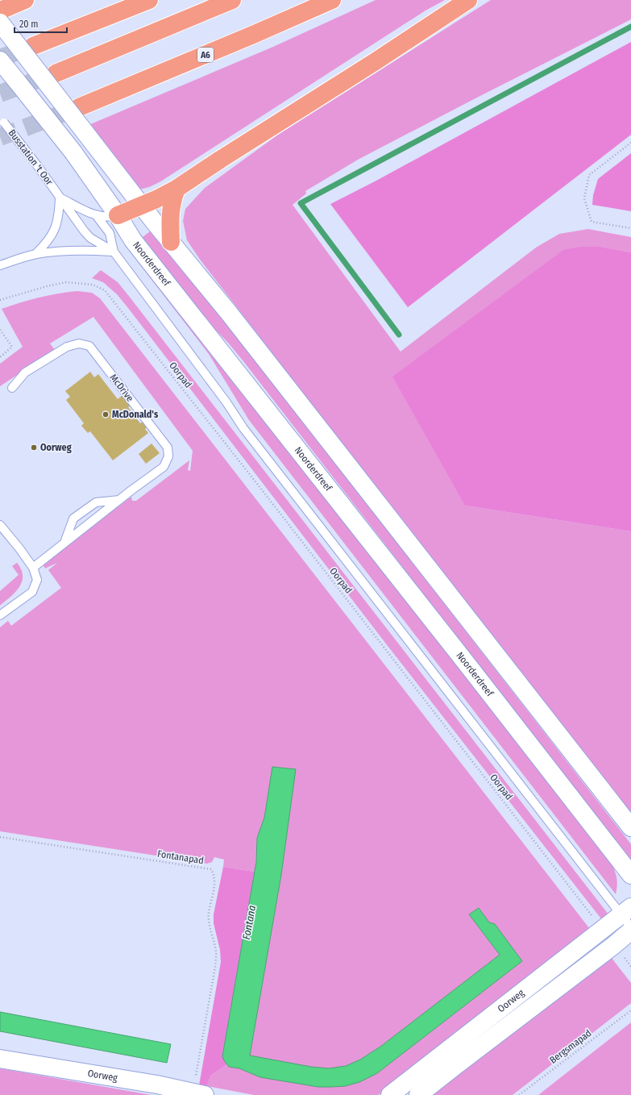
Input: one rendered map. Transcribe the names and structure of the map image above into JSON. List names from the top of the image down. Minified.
{"streets":{"highway":["A6"],"street":["Noorderdreef","Oorweg"],"lane":["Busstation 't Oor","McDrive"],"path":["Oorpad","Fontanapad","Bergsmapad"]},"crossings":[["Busstation 't Oor","Noorderdreef"],["Oorpad","Oorweg"],["Fontanapad","Oorweg"]],"water":["Fontana"],"places":["McDonald's","Oorweg"],"scale_bar":"20 m"}
